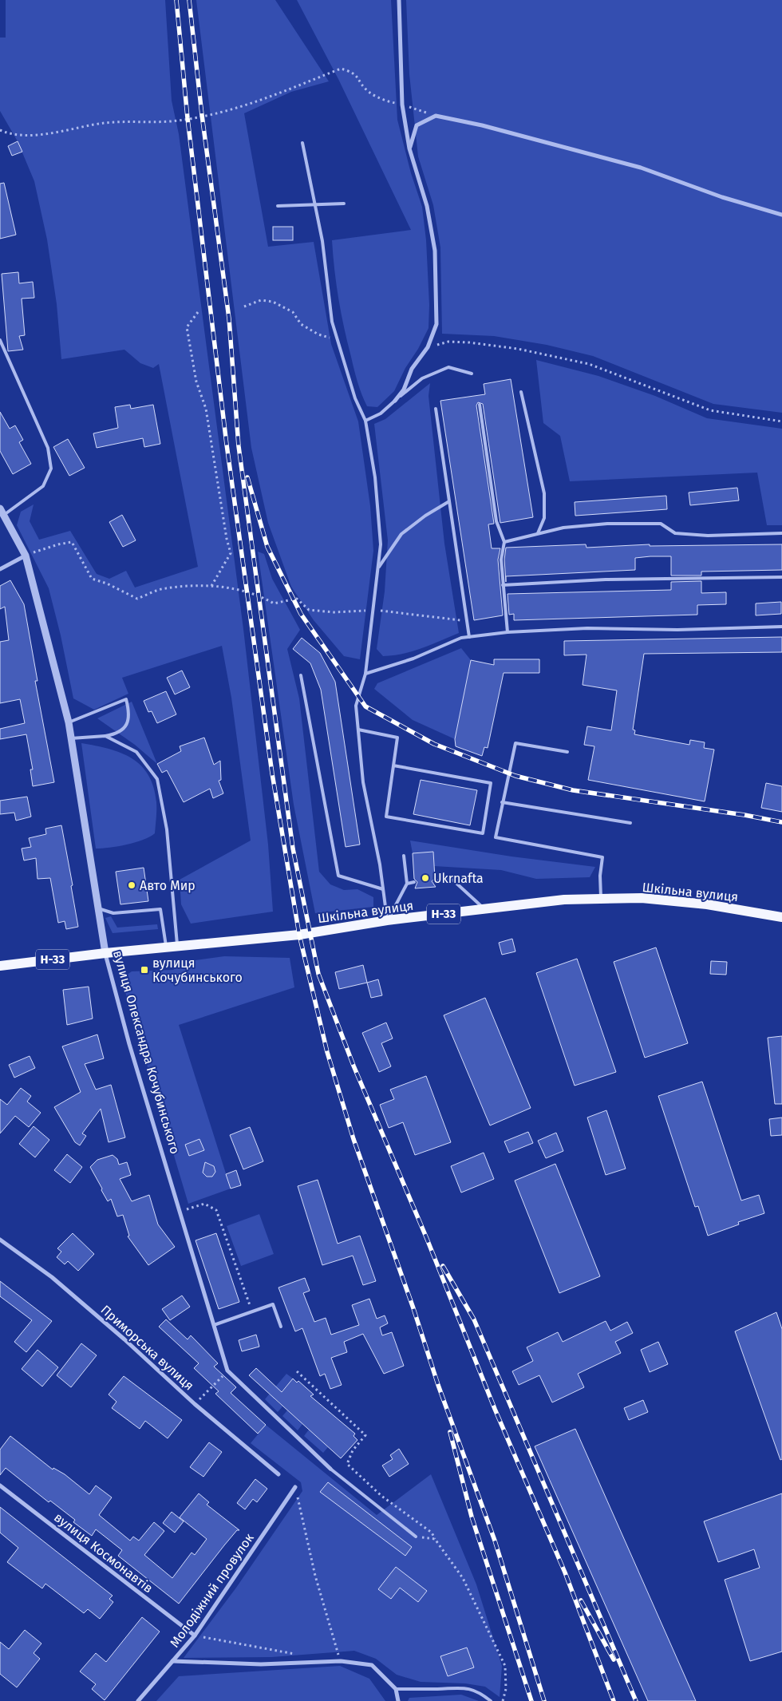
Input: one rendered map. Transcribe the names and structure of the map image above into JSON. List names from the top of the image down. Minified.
{"streets":{"main road":["Шкільна вулиця","Н-33"],"street":["вулиця Олександра Кочубинського","Приморська вулиця","вулиця Космонавтів","Молодіжний провулок"]},"crossings":[["Шкільна вулиця","вулиця Олександра Кочубинського"],["вулиця Космонавтів","Молодіжний провулок"]],"places":{"other":["Ukrnafta","Авто Мир"],"transit":["вулиця Кочубинського"]}}
